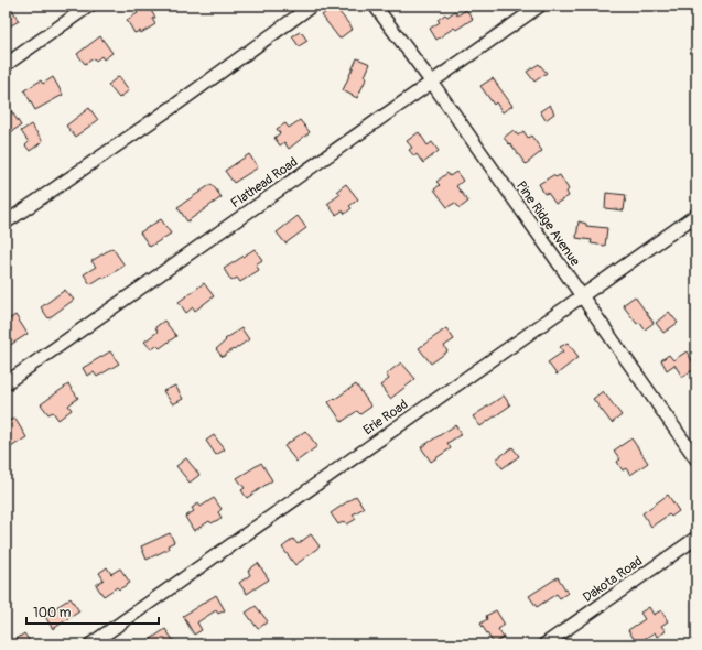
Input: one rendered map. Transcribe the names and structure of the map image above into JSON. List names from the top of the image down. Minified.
{"streets":{"street":["Flathead Road","Pine Ridge Avenue","Erie Road","Dakota Road"]},"crossings":[["Flathead Road","Pine Ridge Avenue"],["Pine Ridge Avenue","Erie Road"]],"scale_bar":"100 m"}
